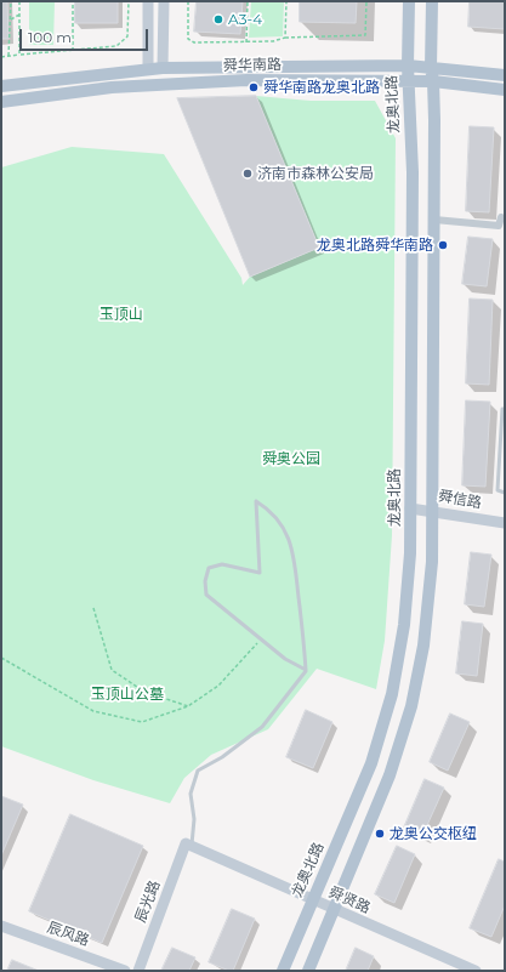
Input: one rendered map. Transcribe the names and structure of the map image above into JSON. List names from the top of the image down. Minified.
{"streets":{"main road":["舜华南路","龙奥北路"],"street":["舜信路","舜贤路","辰光路","辰风路"]},"crossings":[["舜华南路","龙奥北路"],["龙奥北路","舜信路"],["龙奥北路","舜贤路"],["舜贤路","辰光路"]],"parks":["玉顶山","舜奥公园","玉顶山公墓"],"places":["A3-4","舜华南路龙奥北路","济南市森林公安局","龙奥北路舜华南路","龙奥公交枢纽"],"scale_bar":"100 m"}
